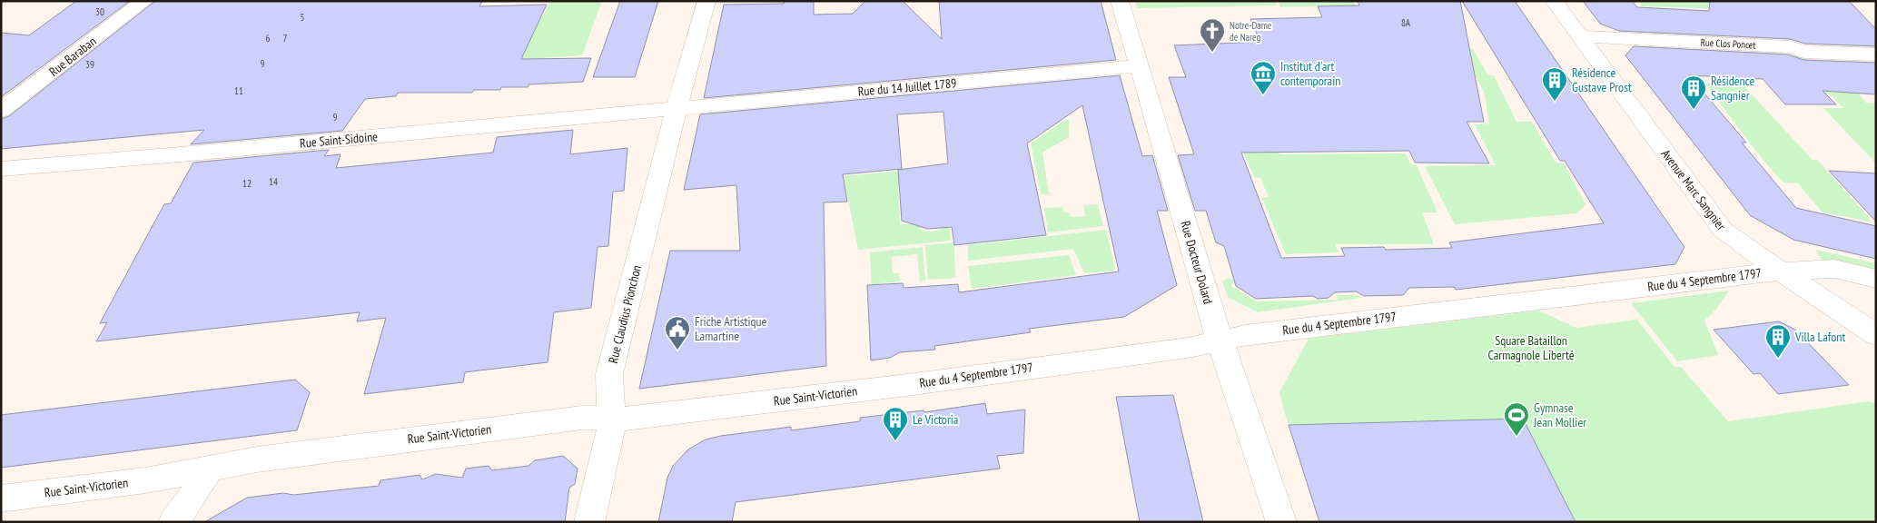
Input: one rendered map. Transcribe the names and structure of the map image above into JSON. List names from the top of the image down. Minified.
{"streets":{"street":["Rue Clos Poncet","Rue Baraban","Rue du 14 Juillet 1789","Rue Saint-Sidoine","Avenue Marc Sangnier","Rue Docteur Dolard","Rue du 4 Septembre 1797","Rue Claudius Pionchon","Rue Saint-Victorien"]},"crossings":[["Rue Clos Poncet","Avenue Marc Sangnier"],["Rue du 14 Juillet 1789","Rue Saint-Sidoine"],["Rue du 14 Juillet 1789","Rue Docteur Dolard"],["Rue du 14 Juillet 1789","Rue Claudius Pionchon"],["Rue Saint-Sidoine","Rue Claudius Pionchon"],["Avenue Marc Sangnier","Rue du 4 Septembre 1797"],["Rue Docteur Dolard","Rue du 4 Septembre 1797"],["Rue du 4 Septembre 1797","Rue Saint-Victorien"],["Rue Claudius Pionchon","Rue Saint-Victorien"]],"parks":["Square Bataillon Carmagnole Liberté"],"places":{"church":["Notre-Dame de Nareg"],"museum":["Institut d'art contemporain"],"building":["Résidence Gustave Prost","Résidence Sangnier","Villa Lafont","Le Victoria"],"public building":["Friche Artistique Lamartine"],"sports":["Gymnase Jean Mollier"]},"house_numbers":["30","5","8A","6","7","9","39","11","9","14","12"]}
